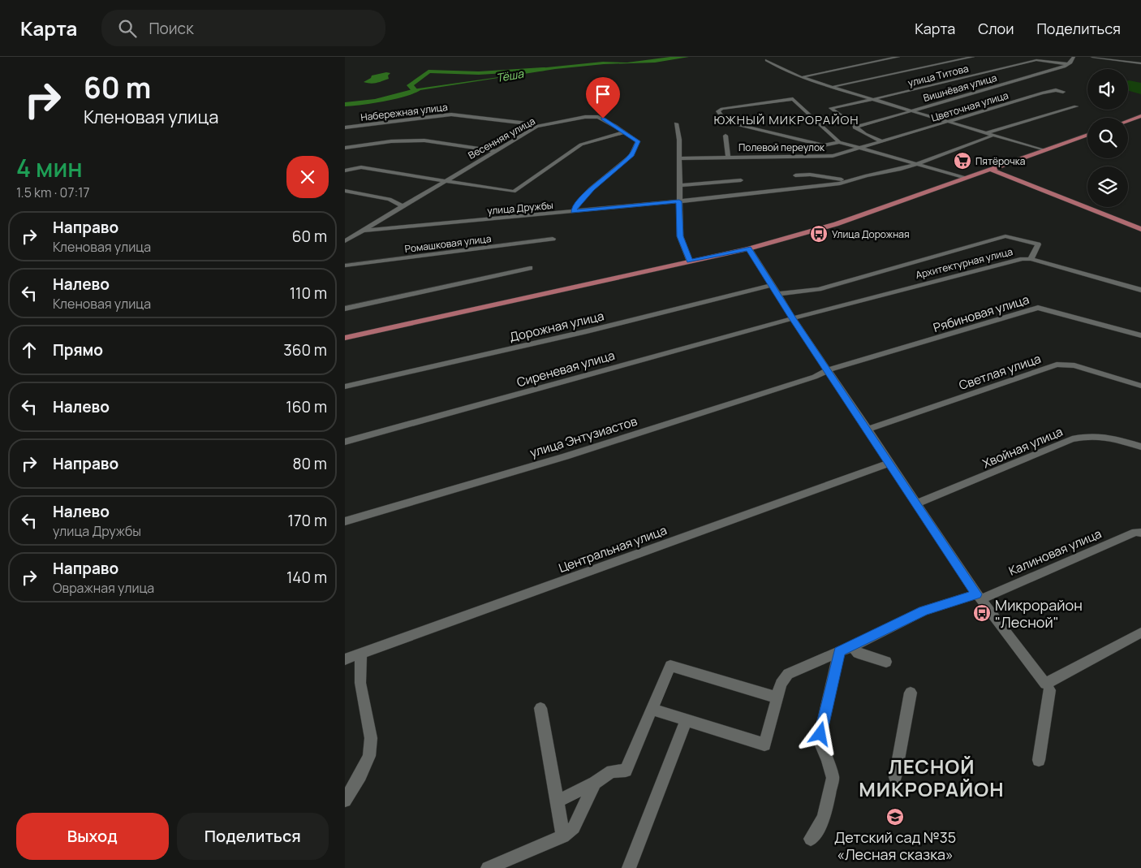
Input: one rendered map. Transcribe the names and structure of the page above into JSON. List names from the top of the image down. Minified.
{"streets":{"street":["улица Титова","Вишнёвая улица","Цветочная улица","Набережная улица","Весенняя улица","Полевой переулок","улица Дружбы","Ромашковая улица","Архитектурная улица","Рябиновая улица","Дорожная улица","Сиреневая улица","Светлая улица","улица Энтузиастов","Хвойная улица","Центральная улица","Калиновая улица"]},"crossings":[["улица Титова","Вишнёвая улица"],["Цветочная улица","Полевой переулок"],["Набережная улица","Весенняя улица"],["Весенняя улица","улица Дружбы"],["Архитектурная улица","Сиреневая улица"],["Рябиновая улица","улица Энтузиастов"]],"districts":["ЮЖНЫЙ МИКРОРАЙОН","ЛЕСНОЙ МИКРОРАЙОН"],"water":["Тёша"],"places":{"supermarket":["Пятёрочка"],"bus stop":["Улица Дорожная","Микрорайон \"Лесной\""],"school or university":["Детский сад №35 «Лесная сказка»"]},"page":{"header":"Карта","search":"Поиск","nav":["Карта","Слои","Поделиться"],"turn":["60 m","Кленовая улица"],"heading":["4 мин","1.5 km · 07:17"],"list":[{"name":"Направо","note":"Кленовая улица","value":"60 m"},{"name":"Налево","note":"Кленовая улица","value":"110 m"},{"name":"Прямо","value":"360 m"},{"name":"Налево","value":"160 m"},{"name":"Направо","value":"80 m"},{"name":"Налево","note":"улица Дружбы","value":"170 m"},{"name":"Направо","note":"Овражная улица","value":"140 m"}],"buttons":["Выход","Поделиться"]}}
